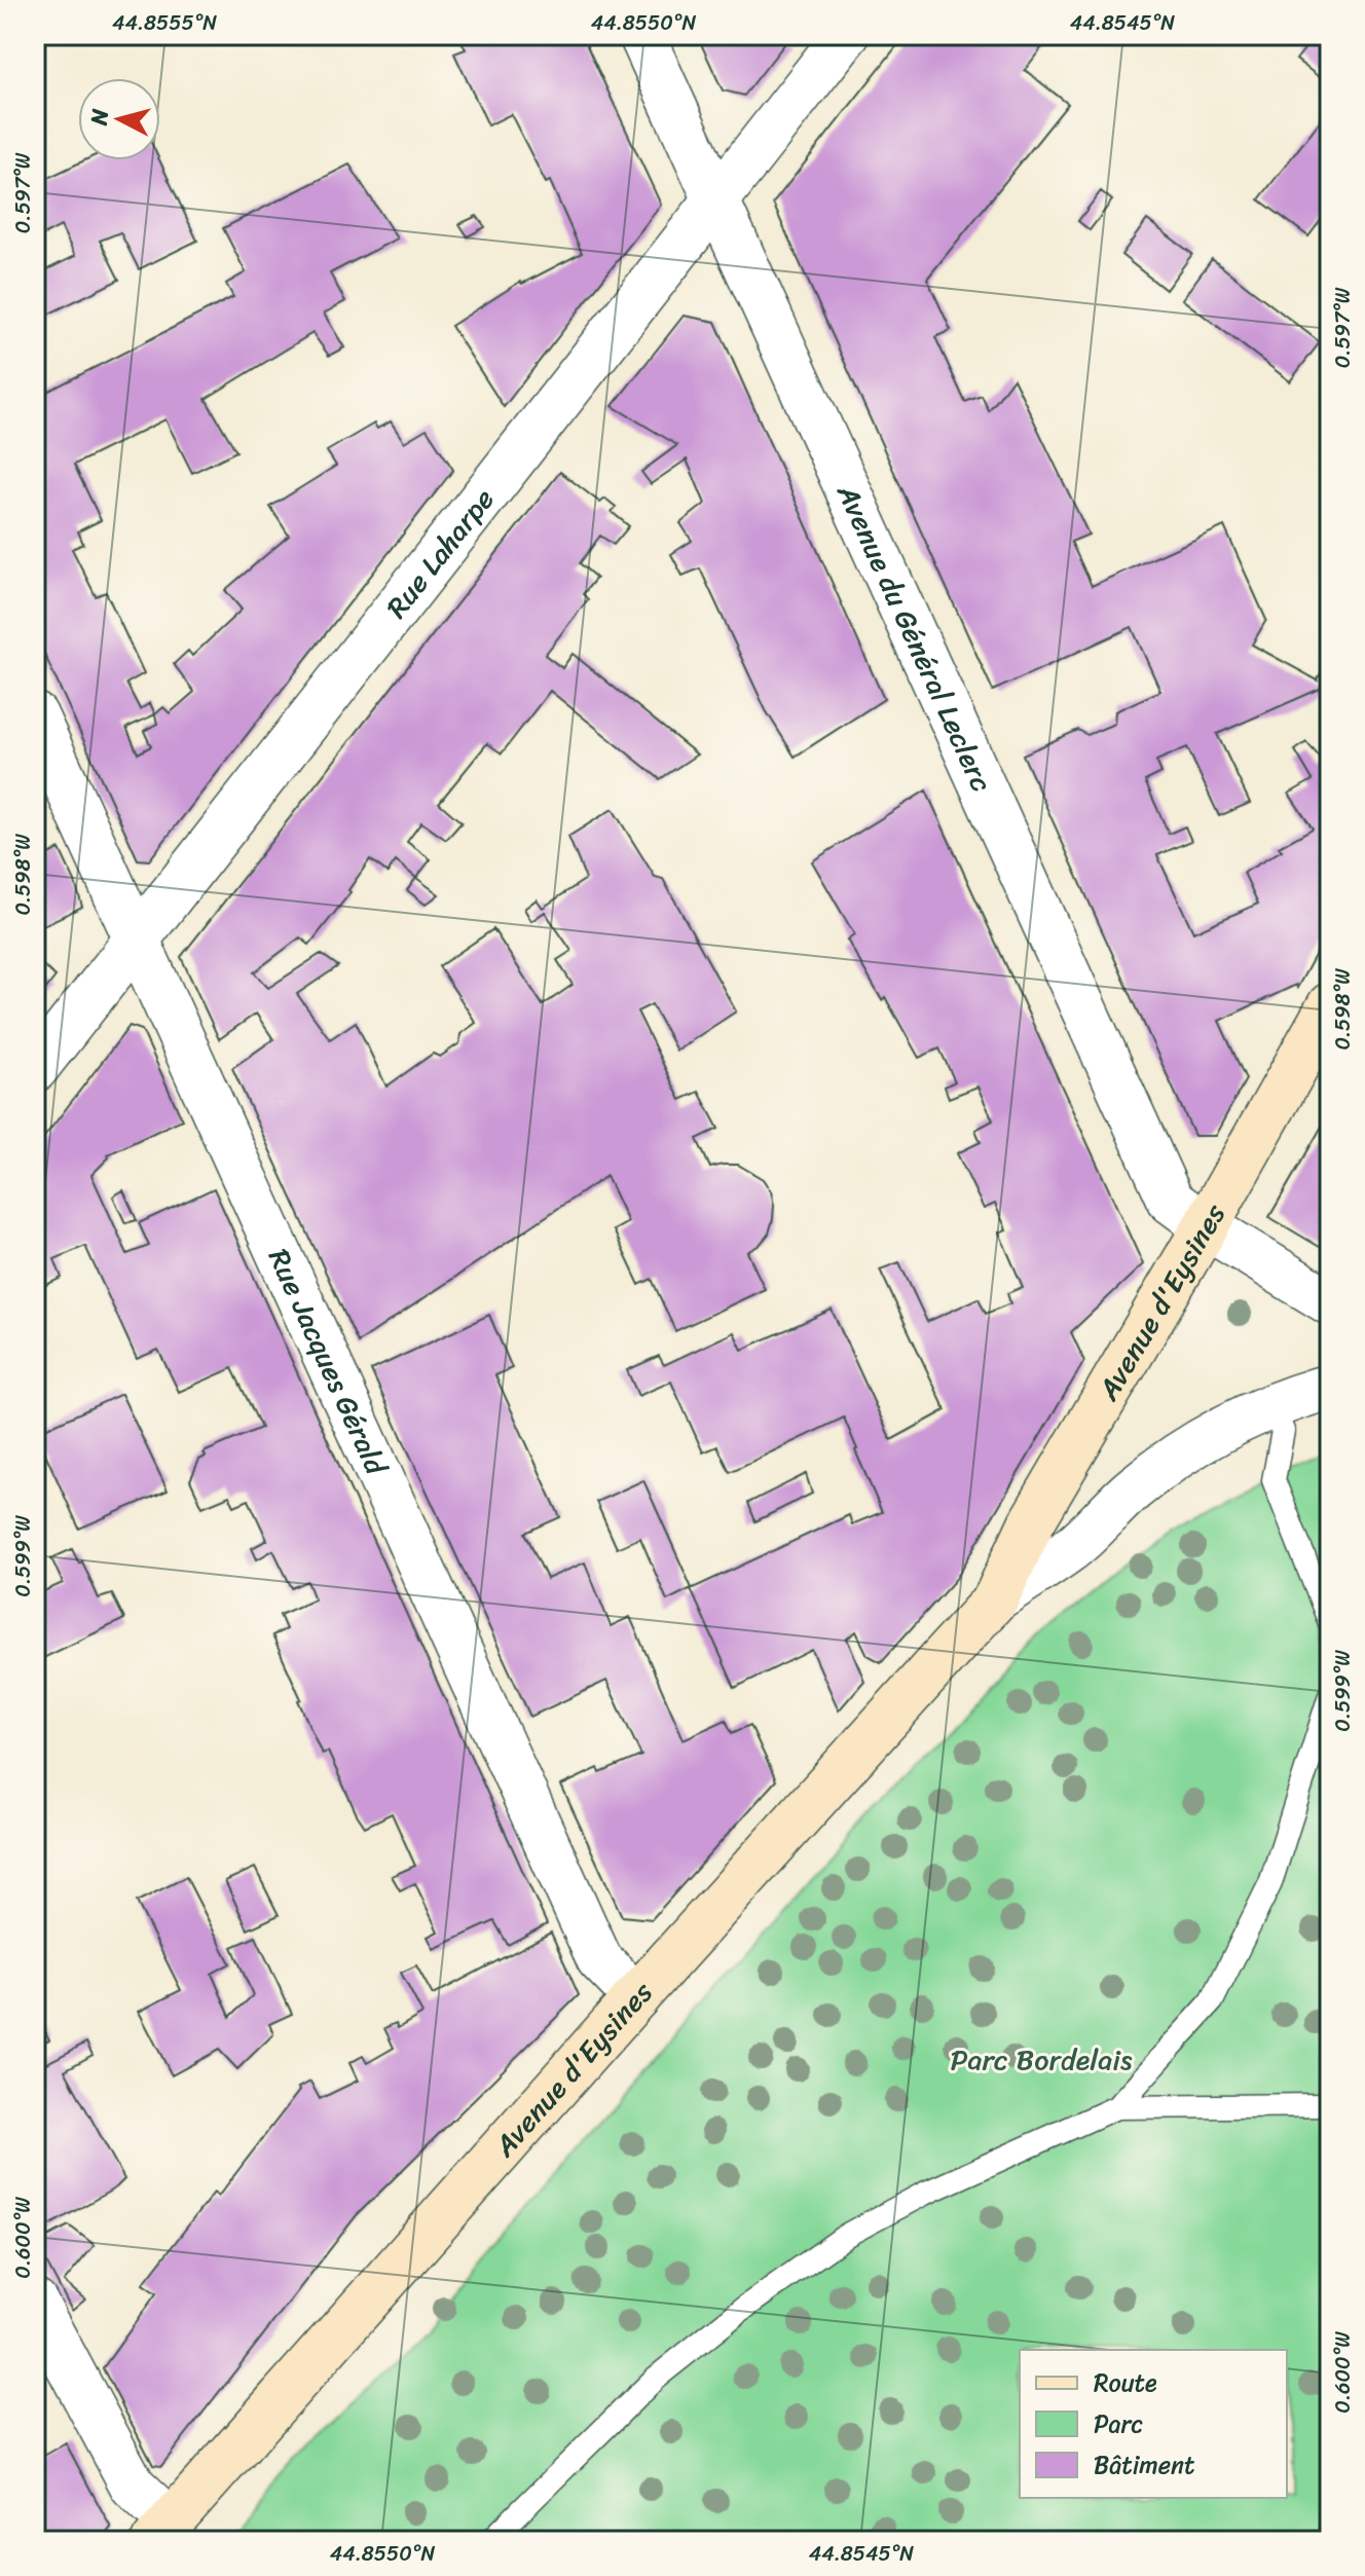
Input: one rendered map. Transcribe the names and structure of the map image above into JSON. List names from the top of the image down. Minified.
{"streets":{"street":["Rue Laharpe","Avenue du Général Leclerc","Avenue d'Eysines","Rue Jacques Gérald"]},"crossings":[["Rue Laharpe","Avenue du Général Leclerc"],["Rue Laharpe","Rue Jacques Gérald"],["Avenue du Général Leclerc","Avenue d'Eysines"],["Avenue d'Eysines","Rue Jacques Gérald"]],"parks":["Parc Bordelais"],"legend":["Route","Parc","Bâtiment"],"north":"left","coordinates":["44.8555°N","44.8550°N","44.8545°N","0.597°W","0.598°W","0.599°W","0.600°W"]}
